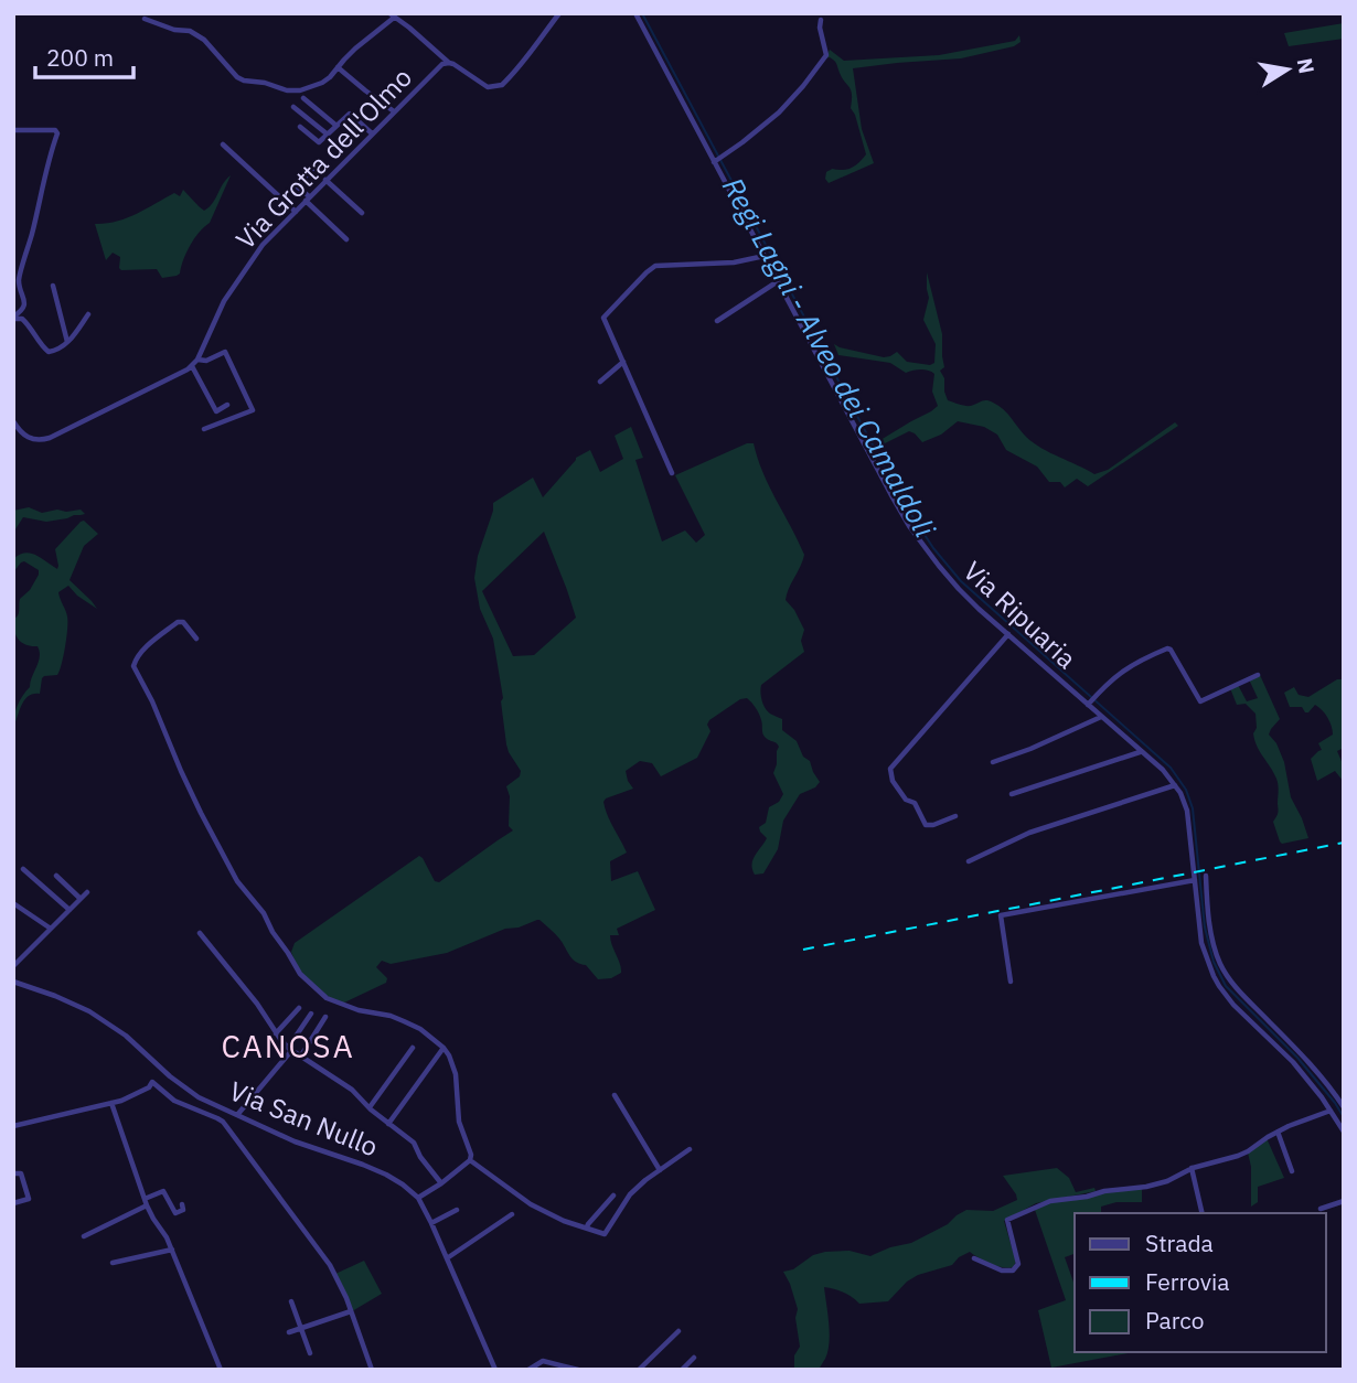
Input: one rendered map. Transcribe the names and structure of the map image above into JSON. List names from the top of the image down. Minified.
{"streets":{"street":["Via Grotta dell'Olmo","Via Ripuaria","Via San Nullo"]},"districts":["CANOSA"],"water":["Regi Lagni - Alveo dei Camaldoli"],"legend":["Strada","Ferrovia","Parco"],"scale_bar":"200 m","north":"right"}
